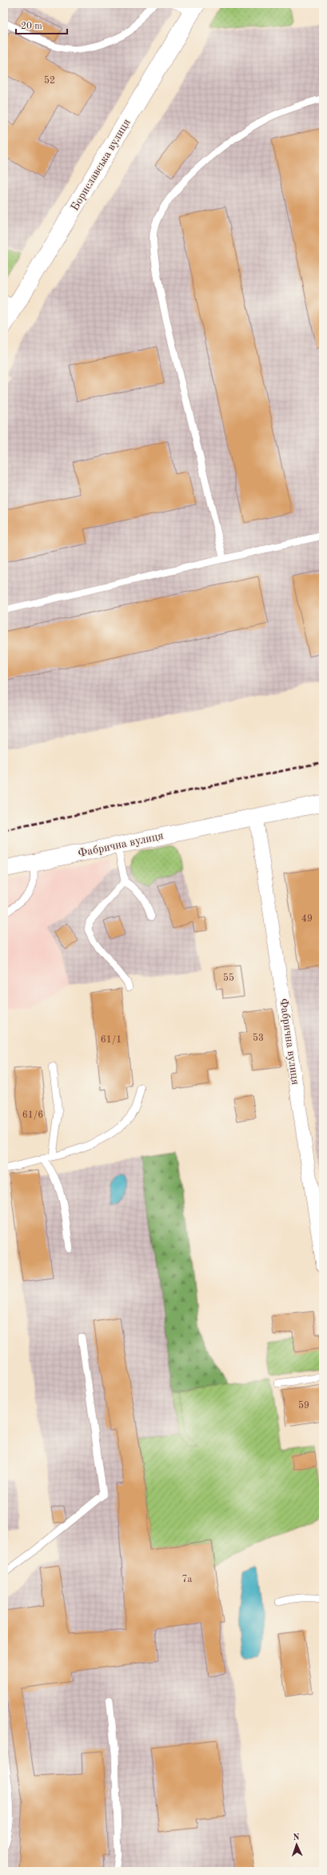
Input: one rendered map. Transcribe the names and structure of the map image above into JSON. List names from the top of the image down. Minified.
{"streets":{"street":["Бориславська вулиця","Фабрична вулиця"]},"house_numbers":["52","49","55","53","61/1","61/6","59","7а"],"scale_bar":"20 m","north":"top"}
